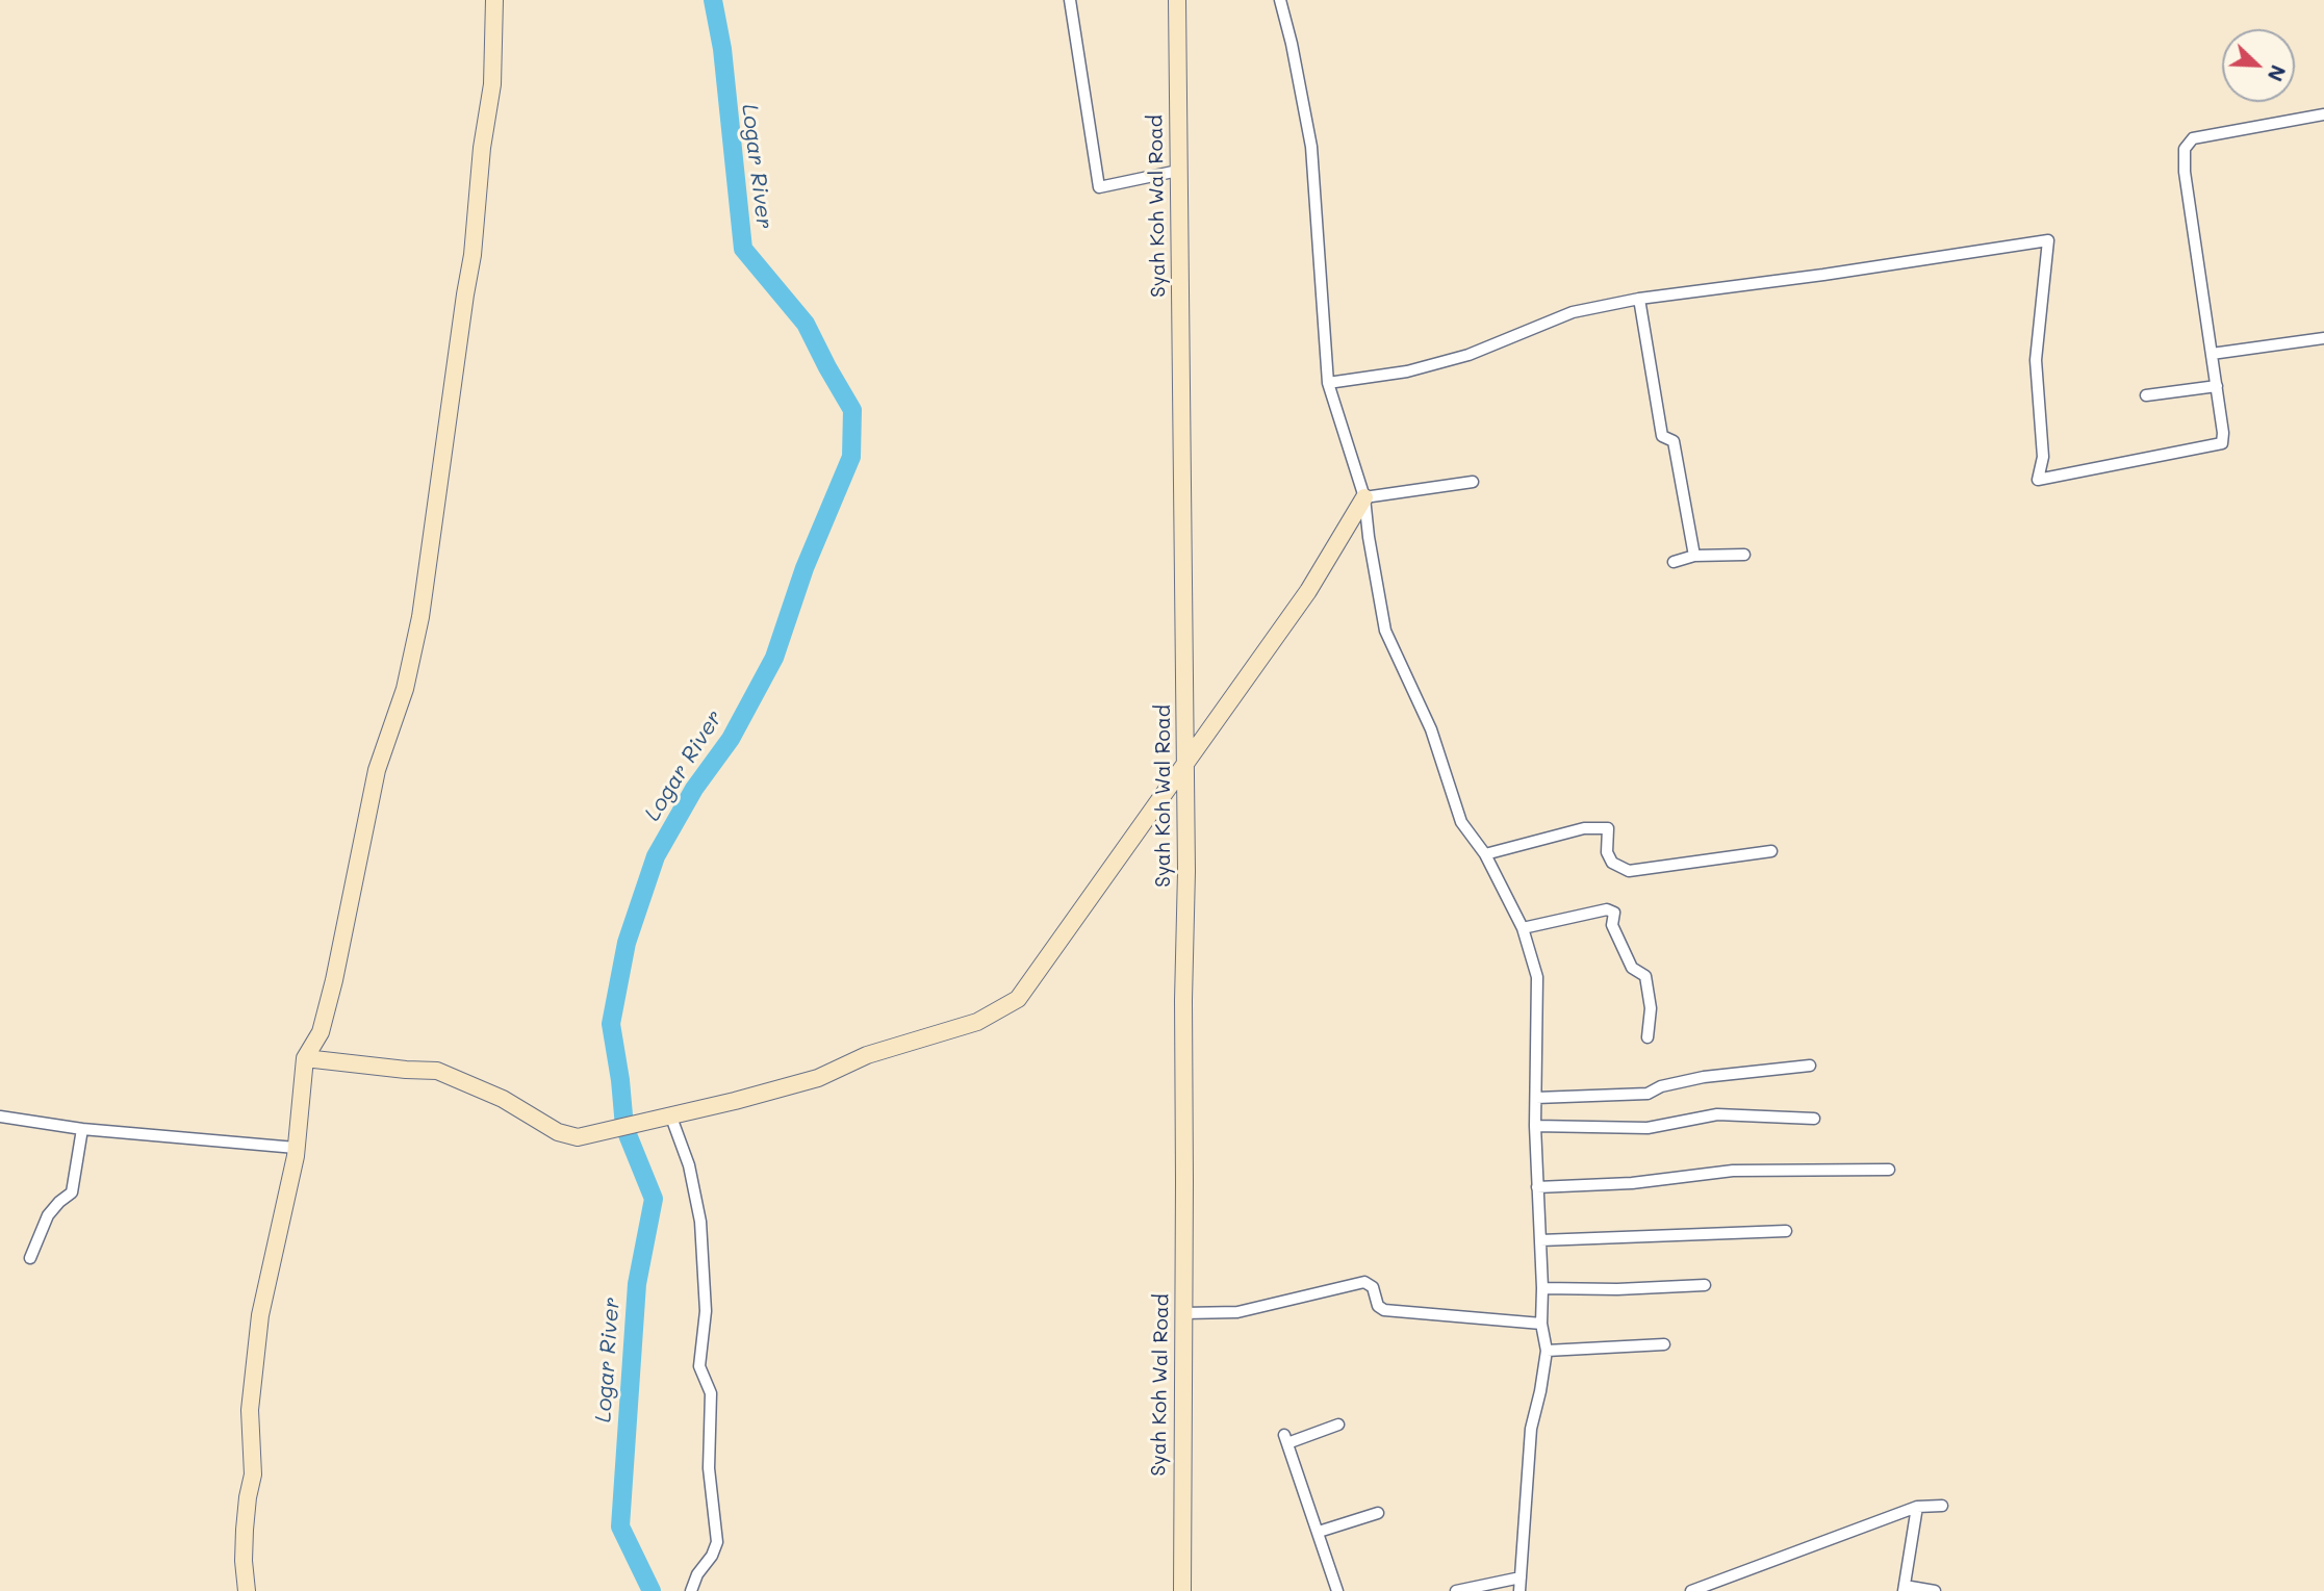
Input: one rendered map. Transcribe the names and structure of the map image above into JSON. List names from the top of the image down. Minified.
{"streets":{"street":["Syah Koh Wal Road"]},"water":["Logar River"],"north":"bottom right"}
